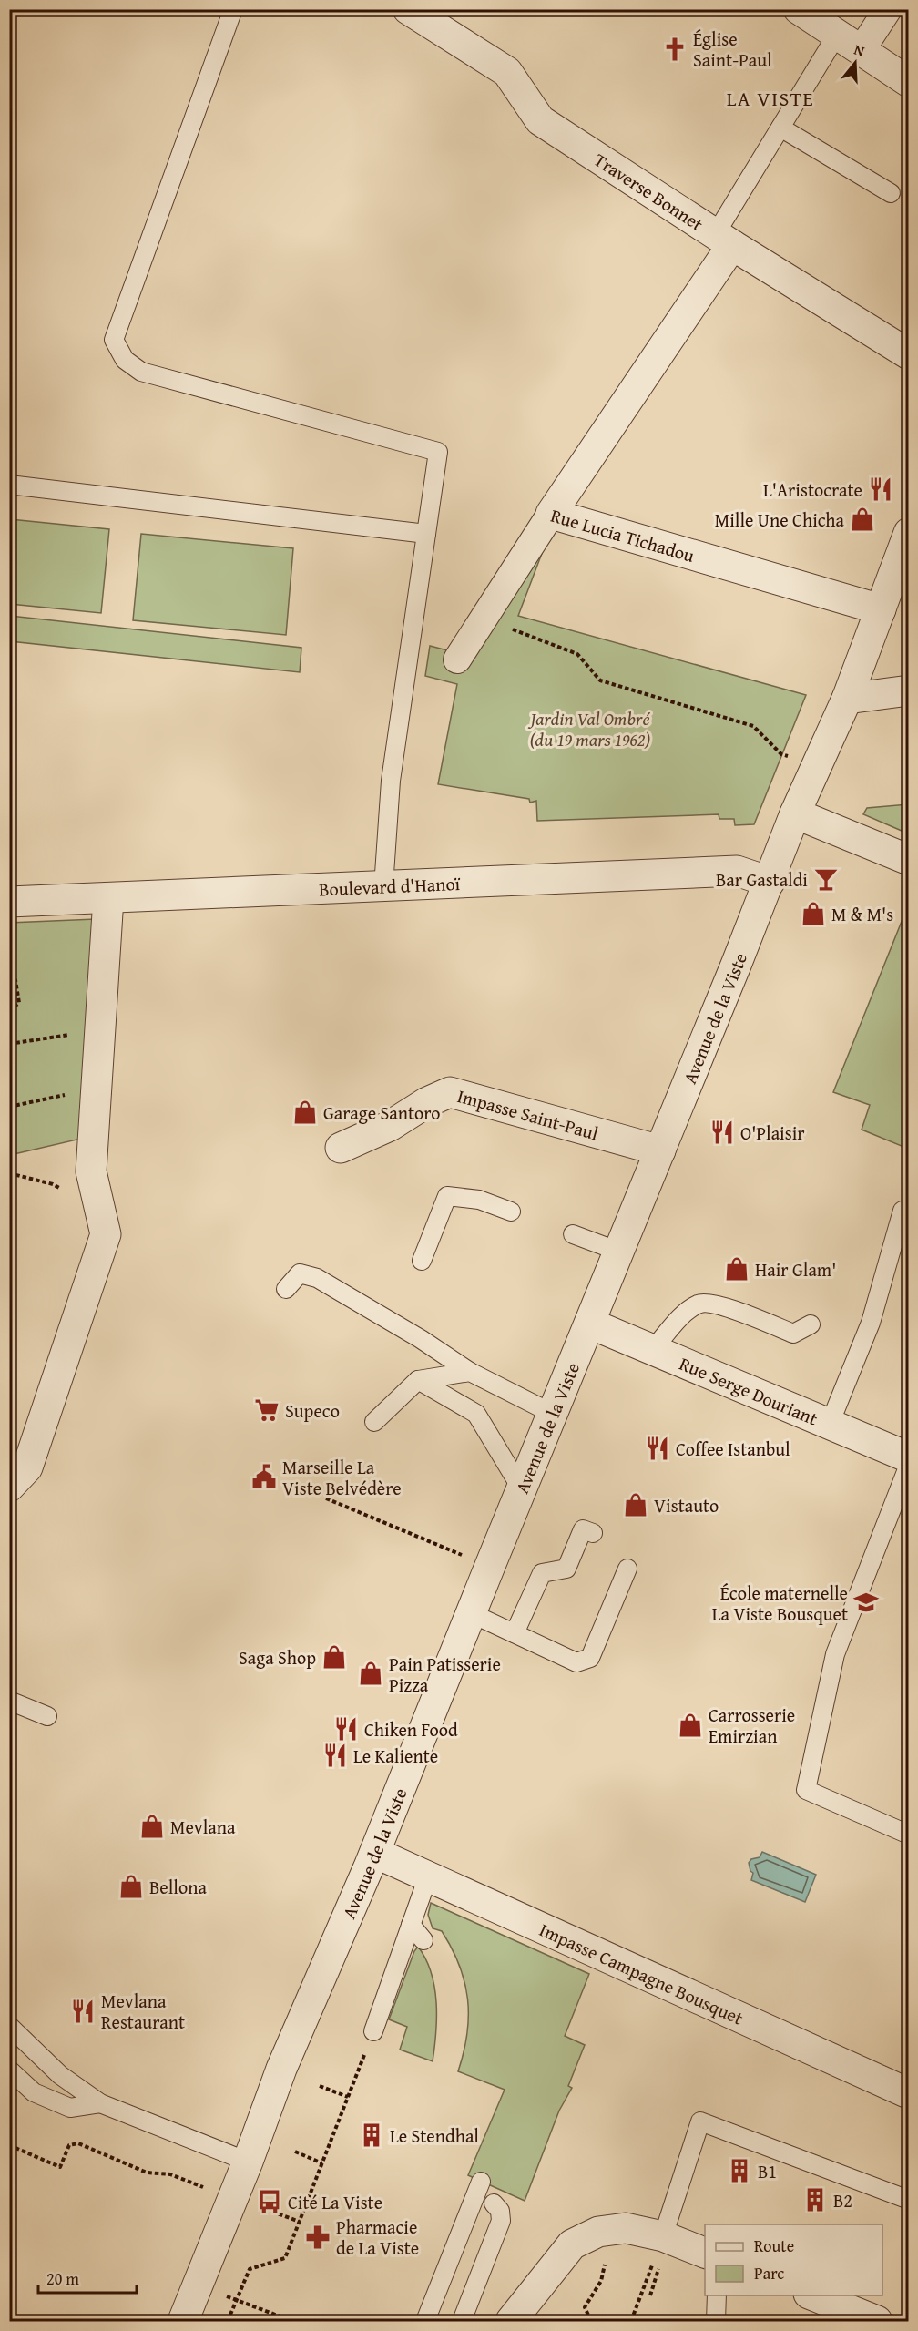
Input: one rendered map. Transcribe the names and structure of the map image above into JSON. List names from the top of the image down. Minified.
{"streets":{"street":["Traverse Bonnet","Rue Lucia Tichadou","Boulevard d'Hanoï","Avenue de la Viste","Impasse Saint-Paul","Rue Serge Douriant","Impasse Campagne Bousquet"]},"crossings":[["Traverse Bonnet","Rue Lucia Tichadou"],["Rue Lucia Tichadou","Avenue de la Viste"],["Boulevard d'Hanoï","Avenue de la Viste"],["Avenue de la Viste","Impasse Saint-Paul"],["Avenue de la Viste","Rue Serge Douriant"],["Avenue de la Viste","Impasse Campagne Bousquet"]],"districts":["LA VISTE"],"parks":["Jardin Val Ombré (du 19 mars 1962)"],"places":{"church":["Église Saint-Paul"],"restaurant":["L'Aristocrate","O'Plaisir","Coffee Istanbul","Chiken Food","Le Kaliente","Mevlana Restaurant"],"shop":["Mille Une Chicha","M & M's","Garage Santoro","Hair Glam'","Vistauto","Saga Shop","Pain Patisserie Pizza","Carrosserie Emirzian","Mevlana","Bellona"],"bar":["Bar Gastaldi"],"supermarket":["Supeco"],"public building":["Marseille La Viste Belvédère"],"school or university":["École maternelle La Viste Bousquet"],"building":["Le Stendhal","B1","B2"],"bus stop":["Cité La Viste"],"pharmacy":["Pharmacie de La Viste"]},"legend":["Route","Parc"],"scale_bar":"20 m","north":"top"}
